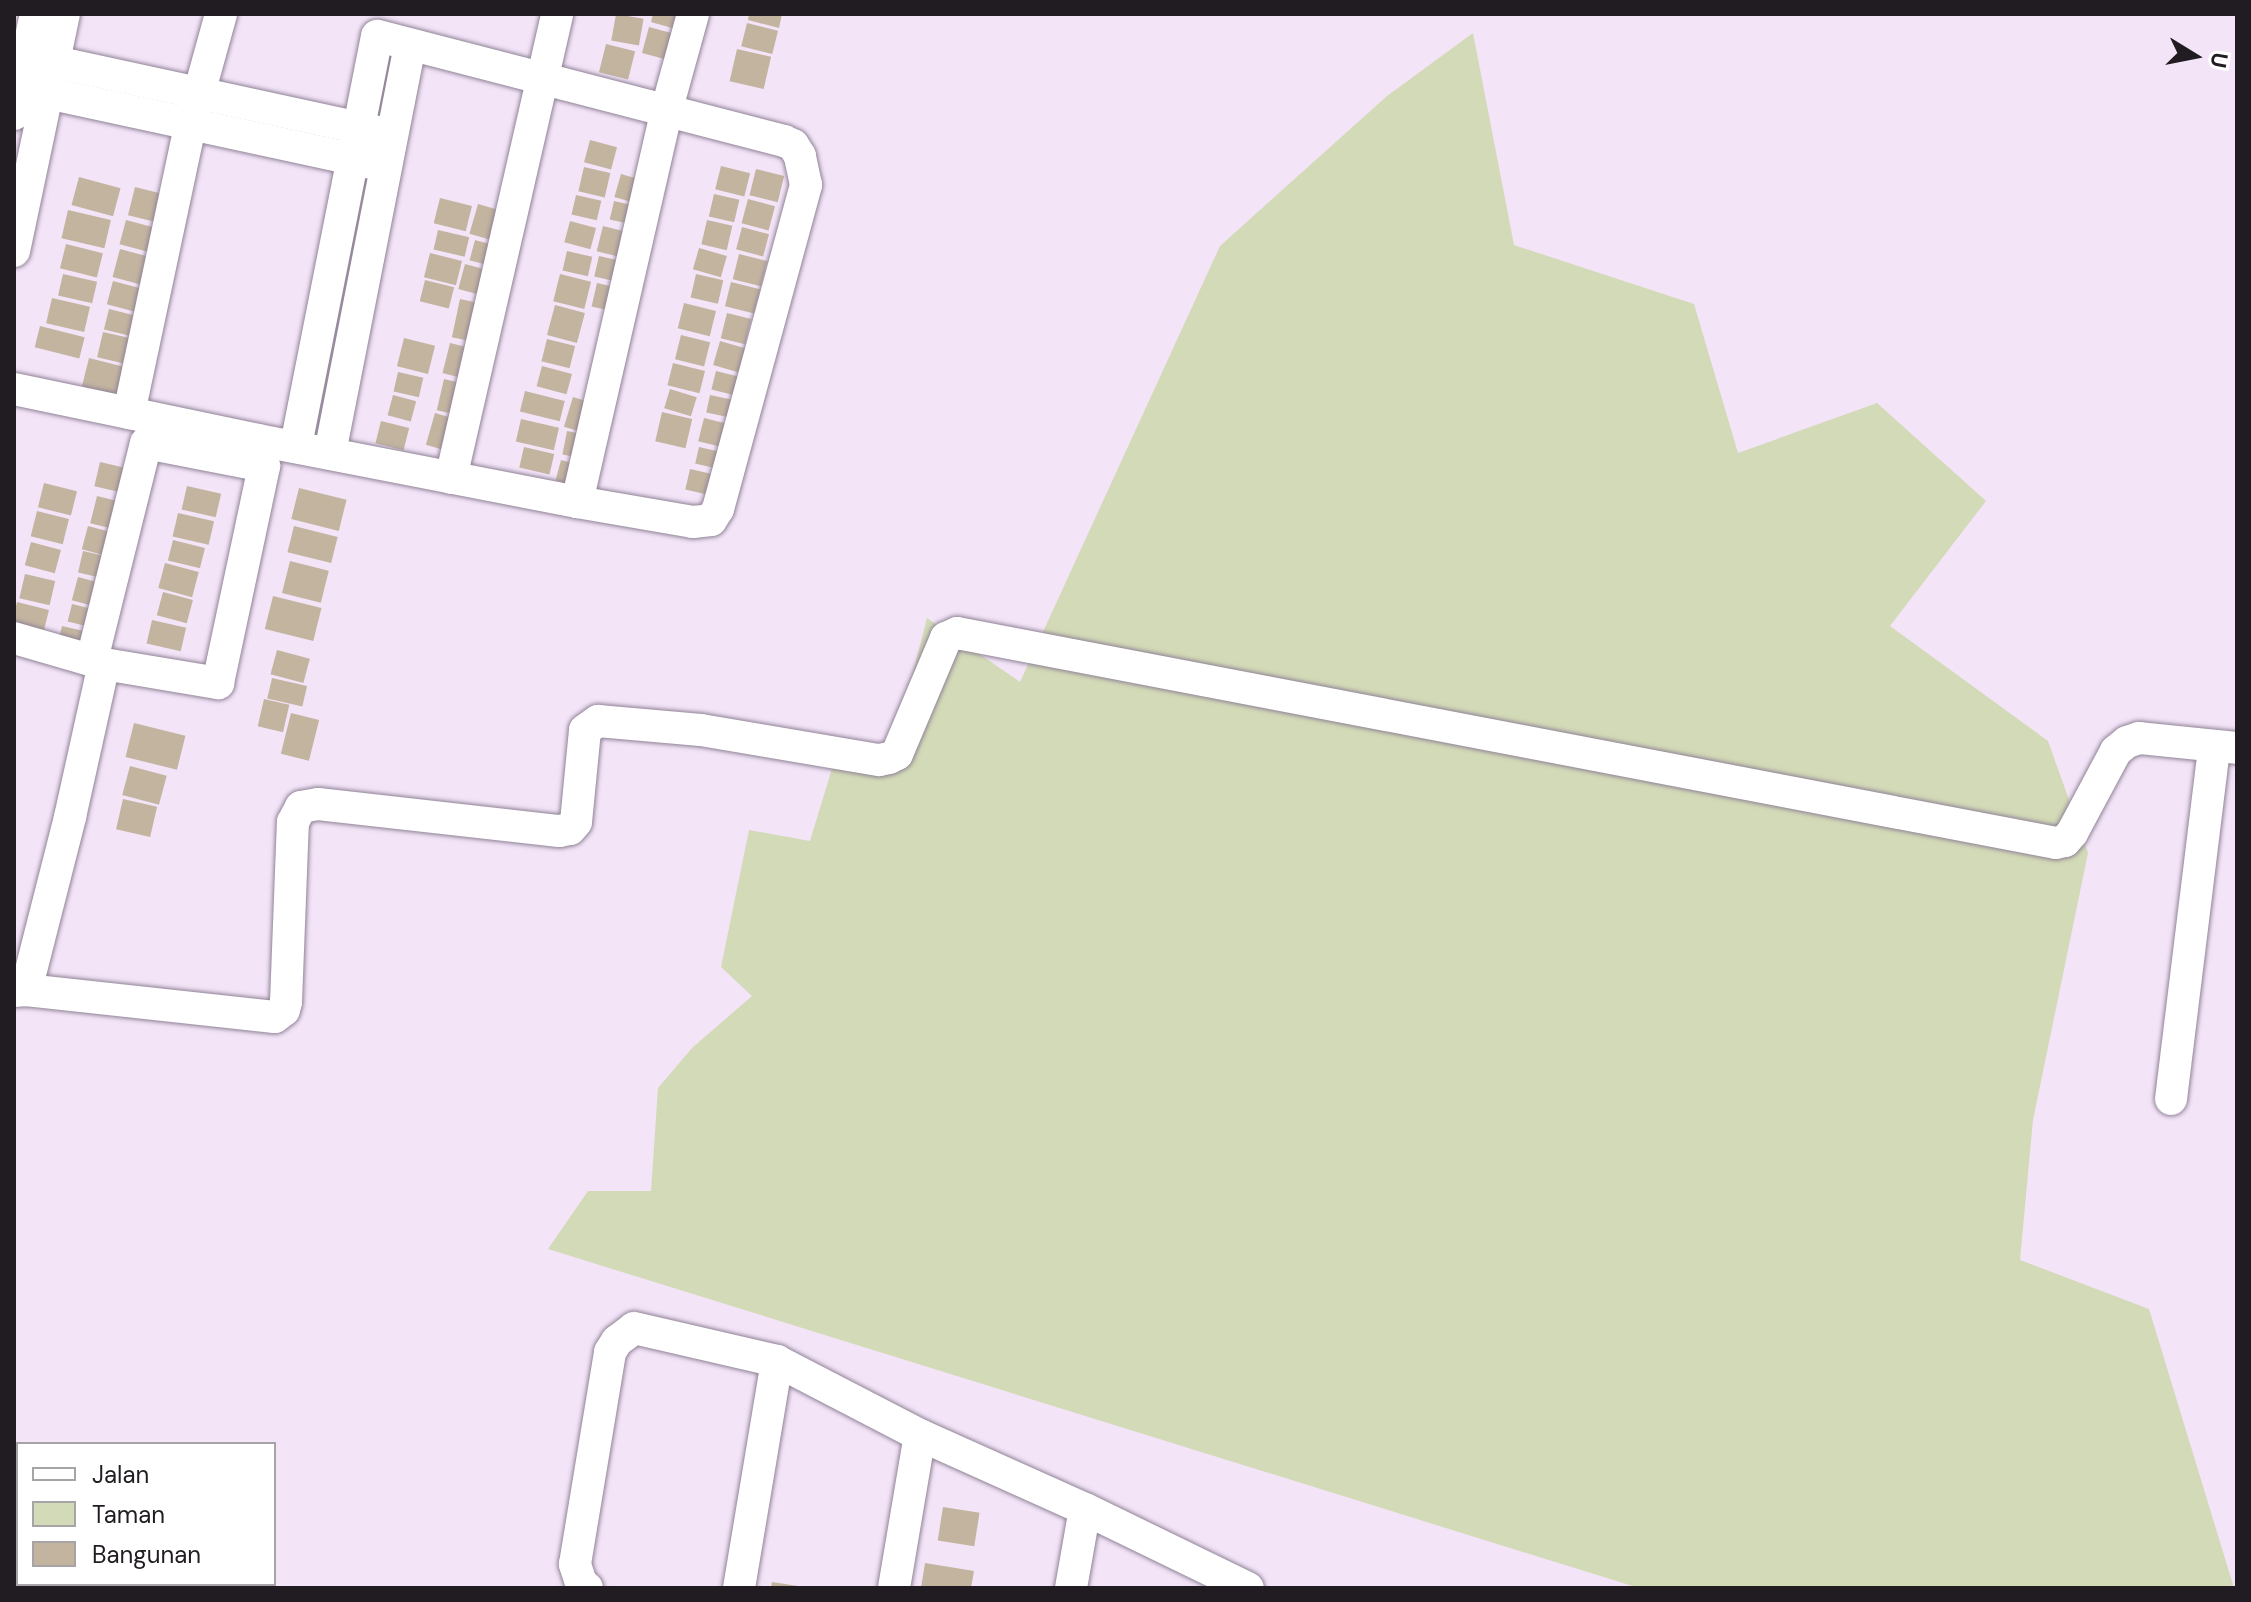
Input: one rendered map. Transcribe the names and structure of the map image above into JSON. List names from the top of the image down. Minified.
{"legend":["Jalan","Taman","Bangunan"],"north":"right"}
